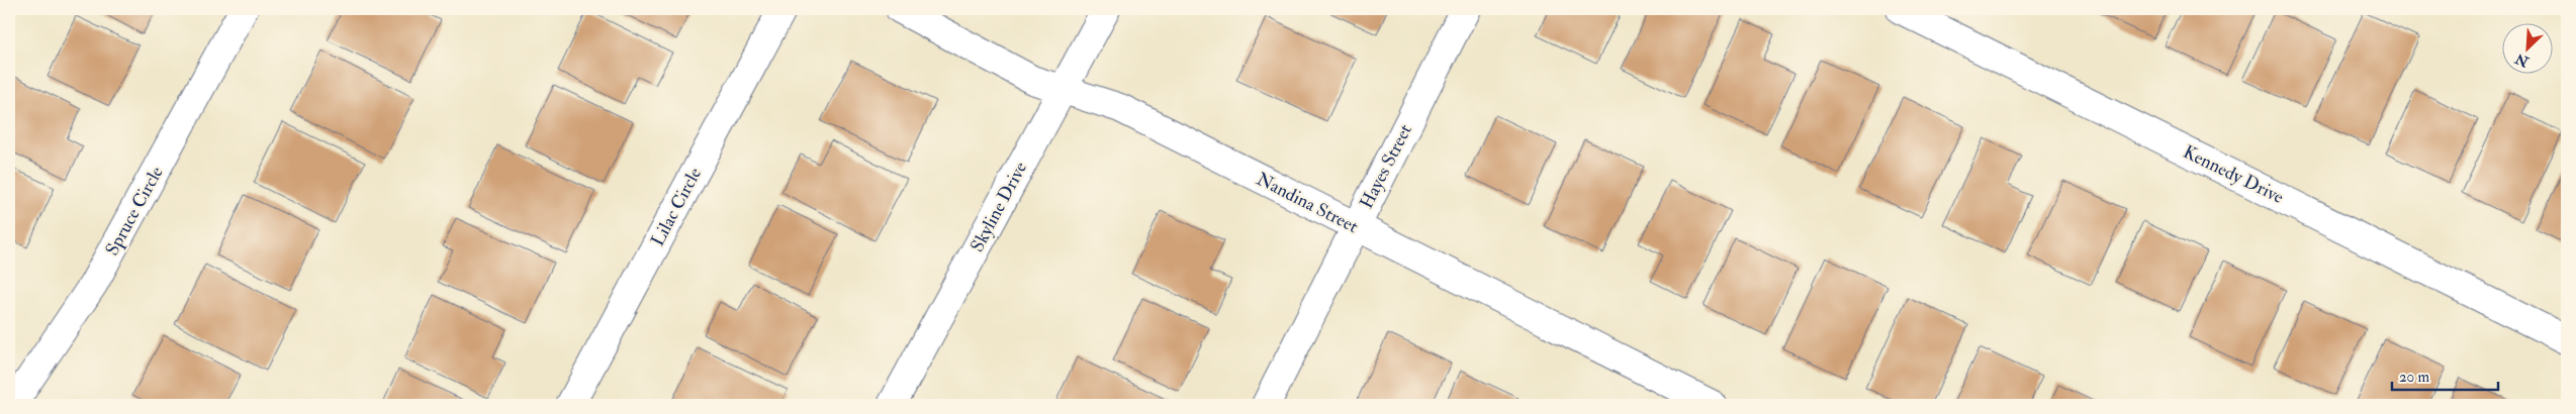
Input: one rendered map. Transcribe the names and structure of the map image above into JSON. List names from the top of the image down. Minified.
{"streets":{"street":["Hayes Street","Kennedy Drive","Nandina Street","Lilac Circle","Skyline Drive","Spruce Circle"]},"crossings":[["Hayes Street","Nandina Street"],["Nandina Street","Skyline Drive"]],"scale_bar":"20 m","north":"bottom left"}
